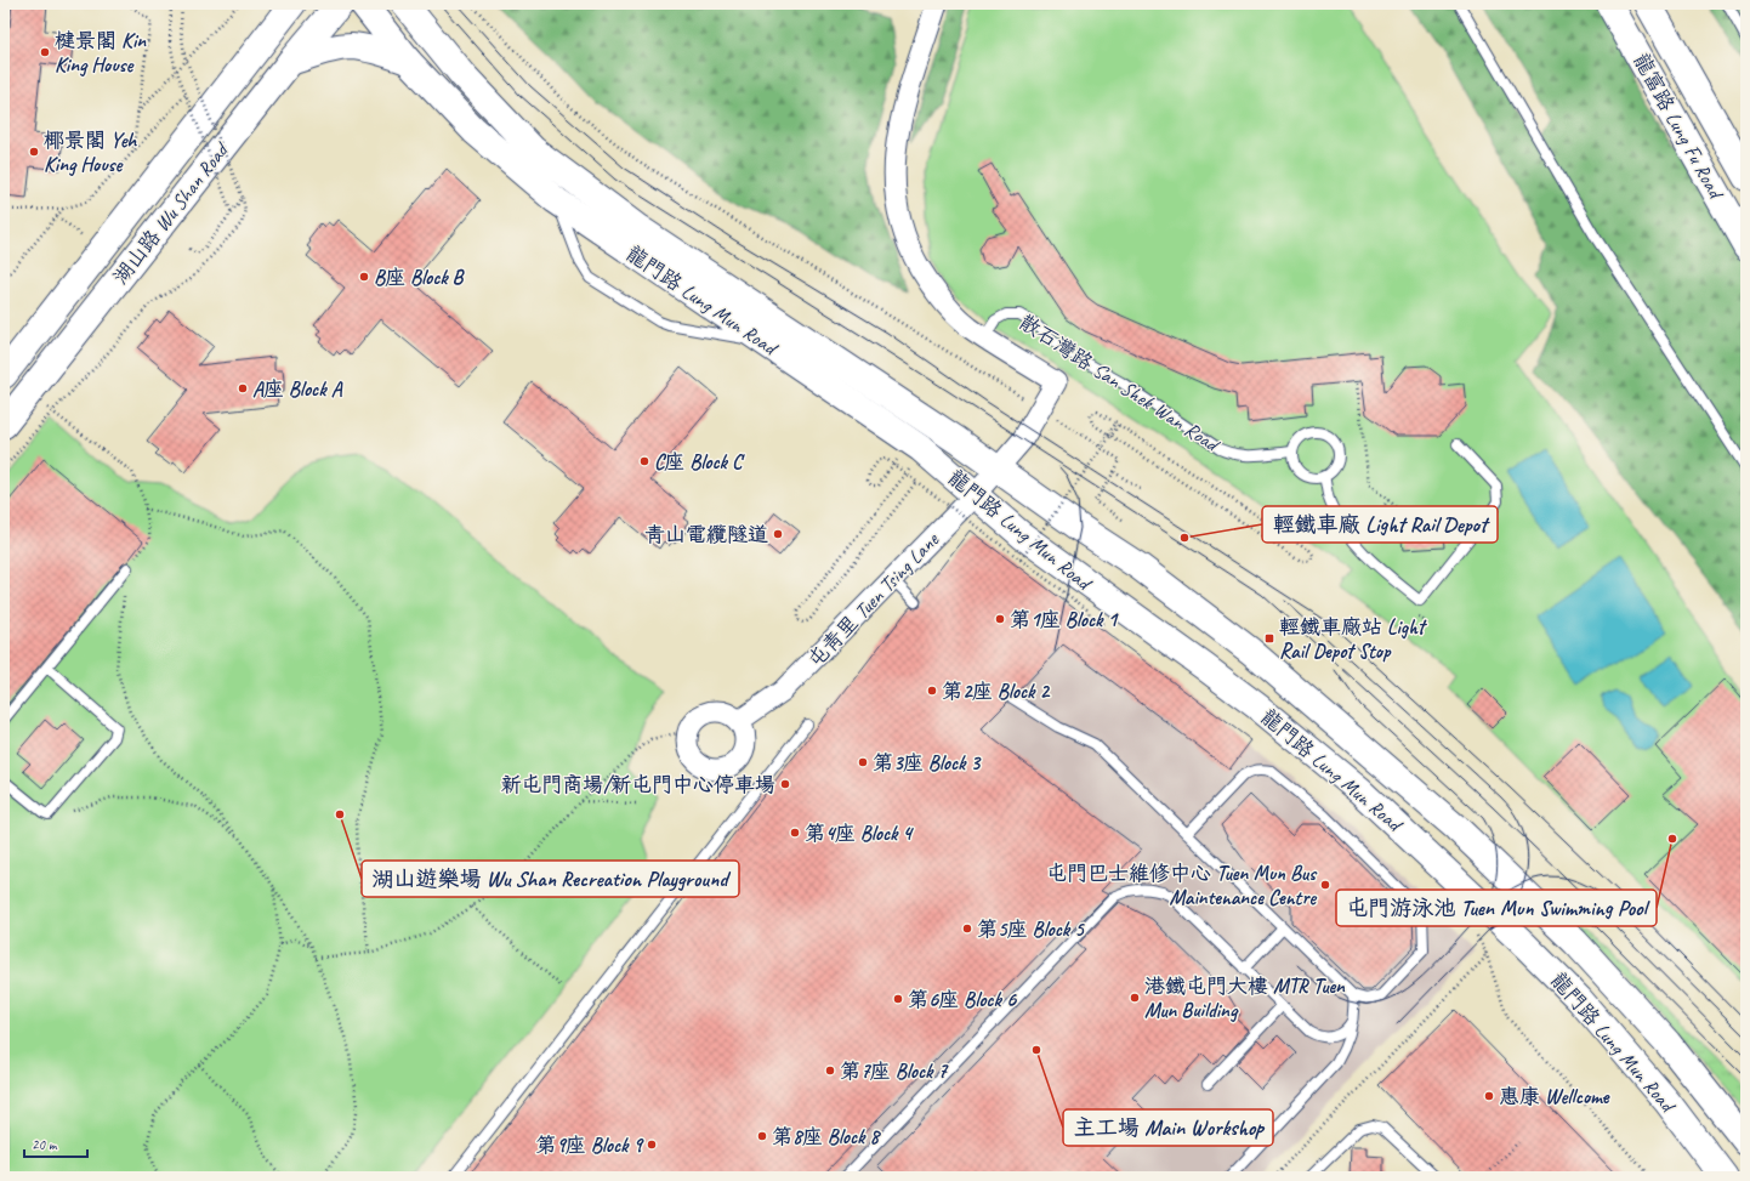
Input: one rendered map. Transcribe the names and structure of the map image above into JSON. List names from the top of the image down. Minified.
{"streets":{"main road":["龍富路 Lung Fu Road","湖山路 Wu Shan Road","龍門路 Lung Mun Road"],"street":["散石灣路 San Shek Wan Road","屯青里 Tuen Tsing Lane"]},"crossings":[["龍門路 Lung Mun Road","屯青里 Tuen Tsing Lane"],["散石灣路 San Shek Wan Road","屯青里 Tuen Tsing Lane"]],"places":{"other":["楗景閣 Kin King House","椰景閣 Yeh King House","B座 Block B","A座 Block A","C座 Block C","青山電纜隧道","輕鐵車廠 Light Rail Depot","第1座 Block 1","第2座 Block 2","第3座 Block 3","新屯門商場/新屯門中心停車場","湖山遊樂場 Wu Shan Recreation Playground","第4座 Block 4","屯門游泳池 Tuen Mun Swimming Pool","屯門巴士維修中心 Tuen Mun Bus Maintenance Centre","第5座 Block 5","港鐵屯門大樓 MTR Tuen Mun Building","第6座 Block 6","主工場 Main Workshop","第7座 Block 7","惠康 Wellcome","第8座 Block 8","第9座 Block 9"],"transit":["輕鐵車廠站 Light Rail Depot Stop"]},"scale_bar":"20 m"}
